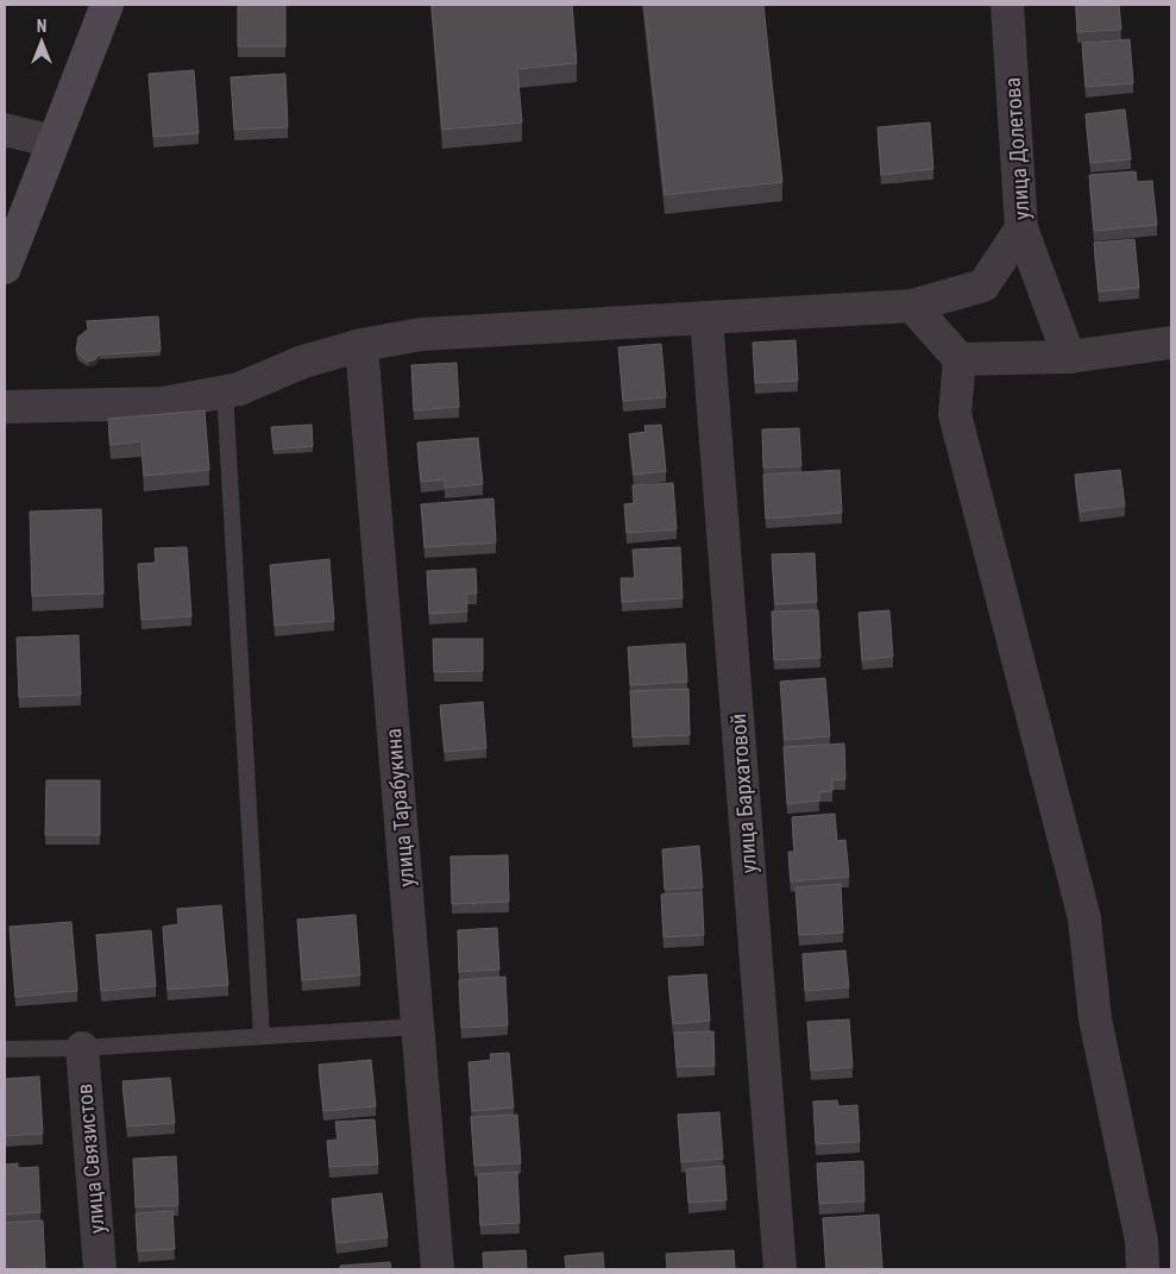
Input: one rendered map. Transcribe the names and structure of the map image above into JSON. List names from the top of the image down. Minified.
{"streets":{"street":["улица Долетова","улица Бархатовой","улица Тарабукина","улица Связистов"]},"north":"top"}
